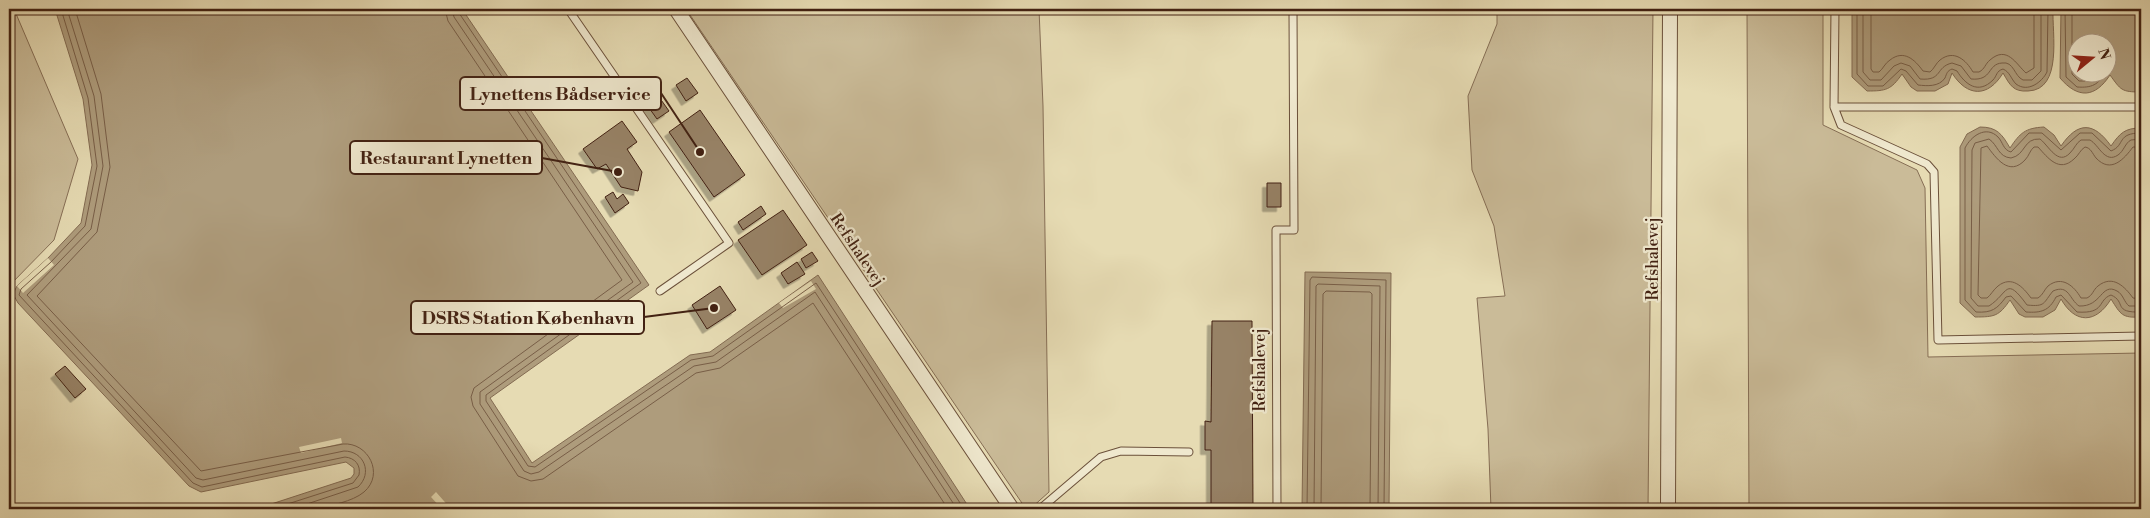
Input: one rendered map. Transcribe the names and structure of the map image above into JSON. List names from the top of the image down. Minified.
{"streets":{"street":["Refshalevej"]},"places":["Lynettens Bådservice","Restaurant Lynetten","DSRS Station København"],"north":"right"}
